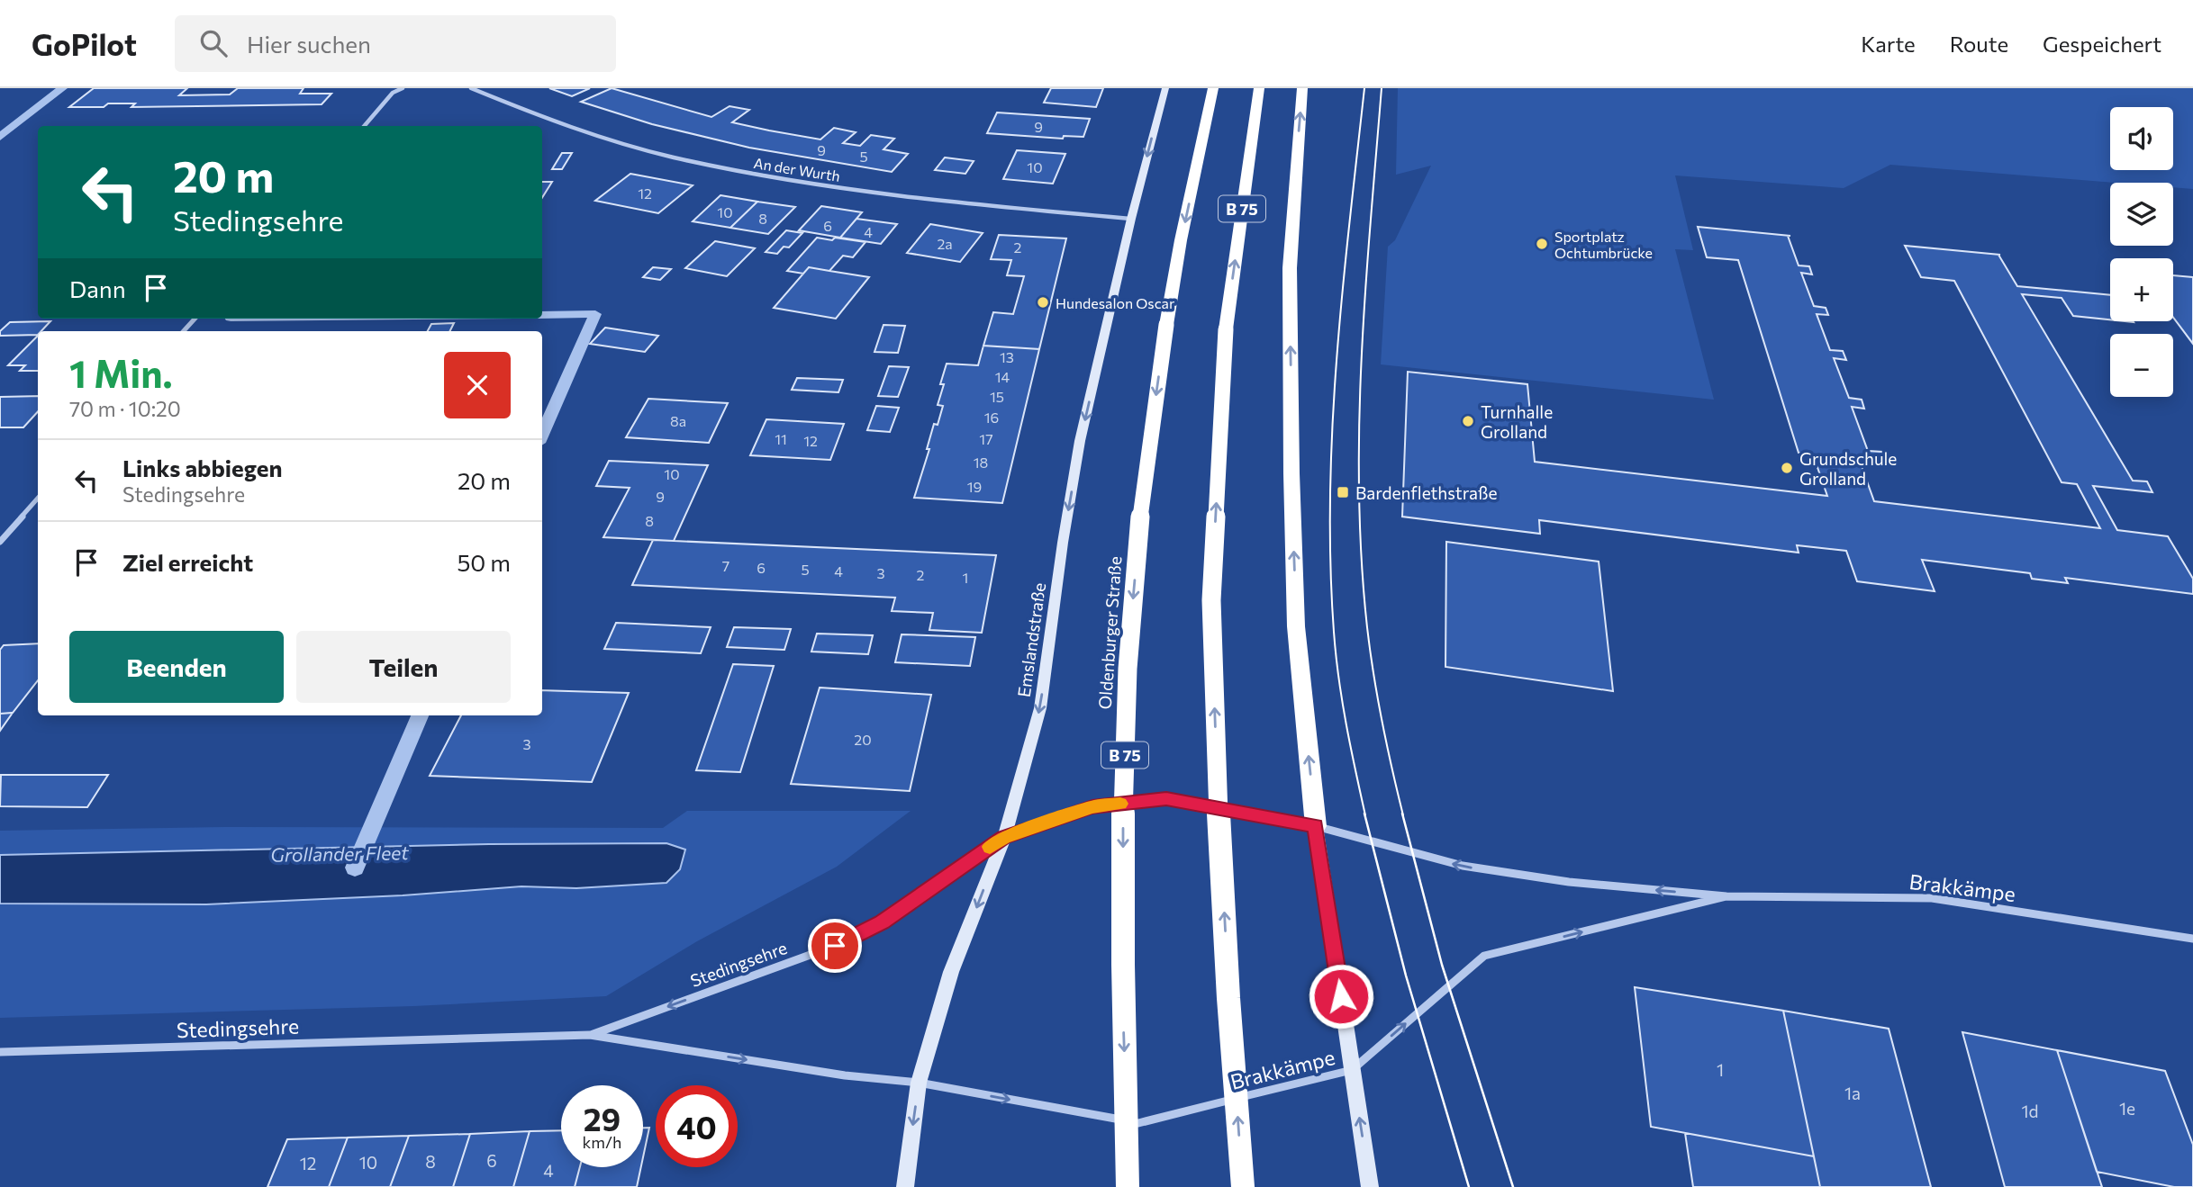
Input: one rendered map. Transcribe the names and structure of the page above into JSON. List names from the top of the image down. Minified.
{"streets":{"highway":["B 75","Oldenburger Straße"],"street":["An der Wurth","Emslandstraße","Brakkämpe","Stedingsehre"]},"crossings":[["An der Wurth","Emslandstraße"],["Emslandstraße","Brakkämpe"],["Emslandstraße","Stedingsehre"],["Brakkämpe","Stedingsehre"]],"one_way":["Emslandstraße"],"water":["Grollander Fleet"],"places":{"other":["Sportplatz Ochtumbrücke","Hundesalon Oscar","Turnhalle Grolland","Grundschule Grolland"],"transit":["Bardenflethstraße"]},"house_numbers":["9","9","5","10","12","10","8","6","4","2a","2","13","14","15","16","8a","11","17","12","18","10","19","9","8","7","6","5","4","3","2","1","20","3","1","1a","1e","1d","6","8","10","12","4"],"page":{"header":"GoPilot","search":"Hier suchen","nav":["Karte","Route","Gespeichert"],"map_buttons":["+","−"],"turn":["20 m","Stedingsehre"],"then":"Dann","heading":["1 Min.","70 m · 10:20"],"list":[{"name":"Links abbiegen","note":"Stedingsehre","value":"20 m"},{"name":"Ziel erreicht","value":"50 m"}],"buttons":["Beenden","Teilen"],"speed":"29 km/h","limit":"40"}}
